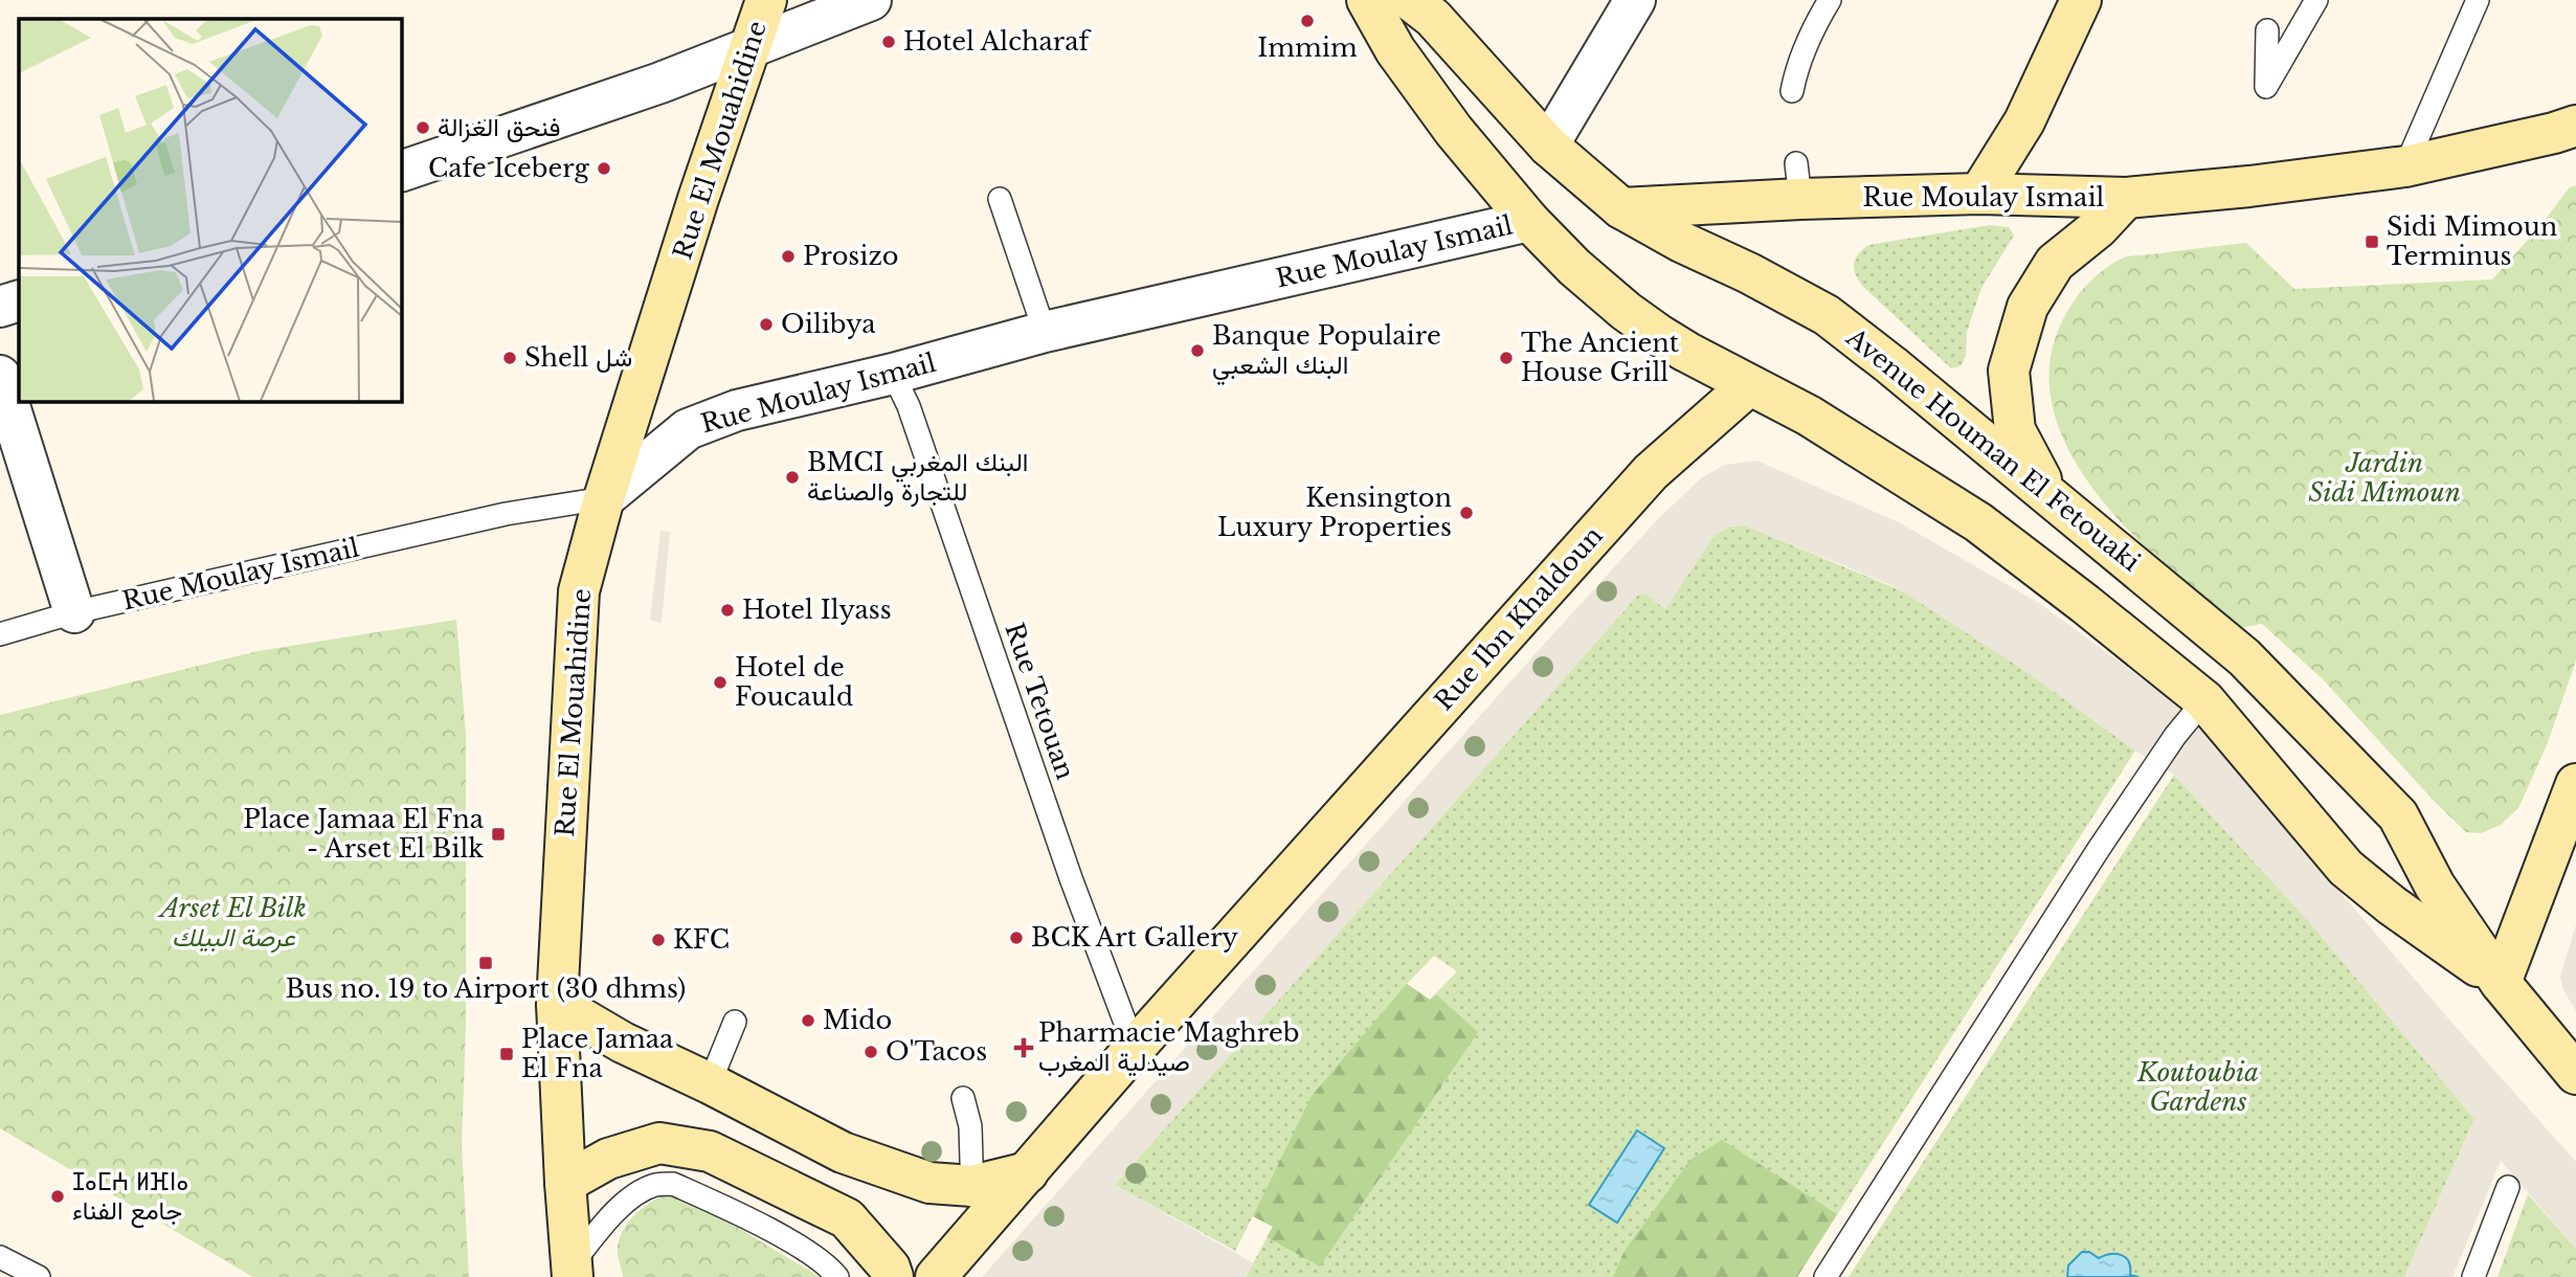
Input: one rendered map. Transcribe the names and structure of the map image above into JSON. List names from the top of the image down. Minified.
{"streets":{"main road":["Rue El Mouahidine","Rue Moulay Ismail","Avenue Houman El Fetouaki","Rue Ibn Khaldoun"],"lane":["Rue Tetouan"]},"crossings":[["Rue El Mouahidine","Rue Moulay Ismail"],["Rue Moulay Ismail","Avenue Houman El Fetouaki"],["Rue Moulay Ismail","Rue Tetouan"],["Avenue Houman El Fetouaki","Rue Ibn Khaldoun"],["Rue Ibn Khaldoun","Rue Tetouan"]],"parks":["Jardin Sidi Mimoun","Arset El Bilk عرصة البيلك","Koutoubia Gardens"],"places":{"other":["Immim","Hotel Alcharaf","فنحق الغزالة","Cafe Iceberg","Prosizo","Oilibya","Banque Populaire البنك الشعبي","Shell شل","The Ancient House Grill","BMCI البنك المغربي للتجارة والصناعة","Kensington Luxury Properties","Hotel Ilyass","Hotel de Foucauld","BCK Art Gallery","KFC","Mido","O'Tacos","ⵊⴰⵎⵄ ⵍⴼⵏⴰ جامع الفناء"],"transit":["Sidi Mimoun Terminus","Place Jamaa El Fna - Arset El Bilk","Bus no. 19 to Airport (30 dhms)","Place Jamaa El Fna"],"health":["Pharmacie Maghreb صيدلية المغرب"]}}
